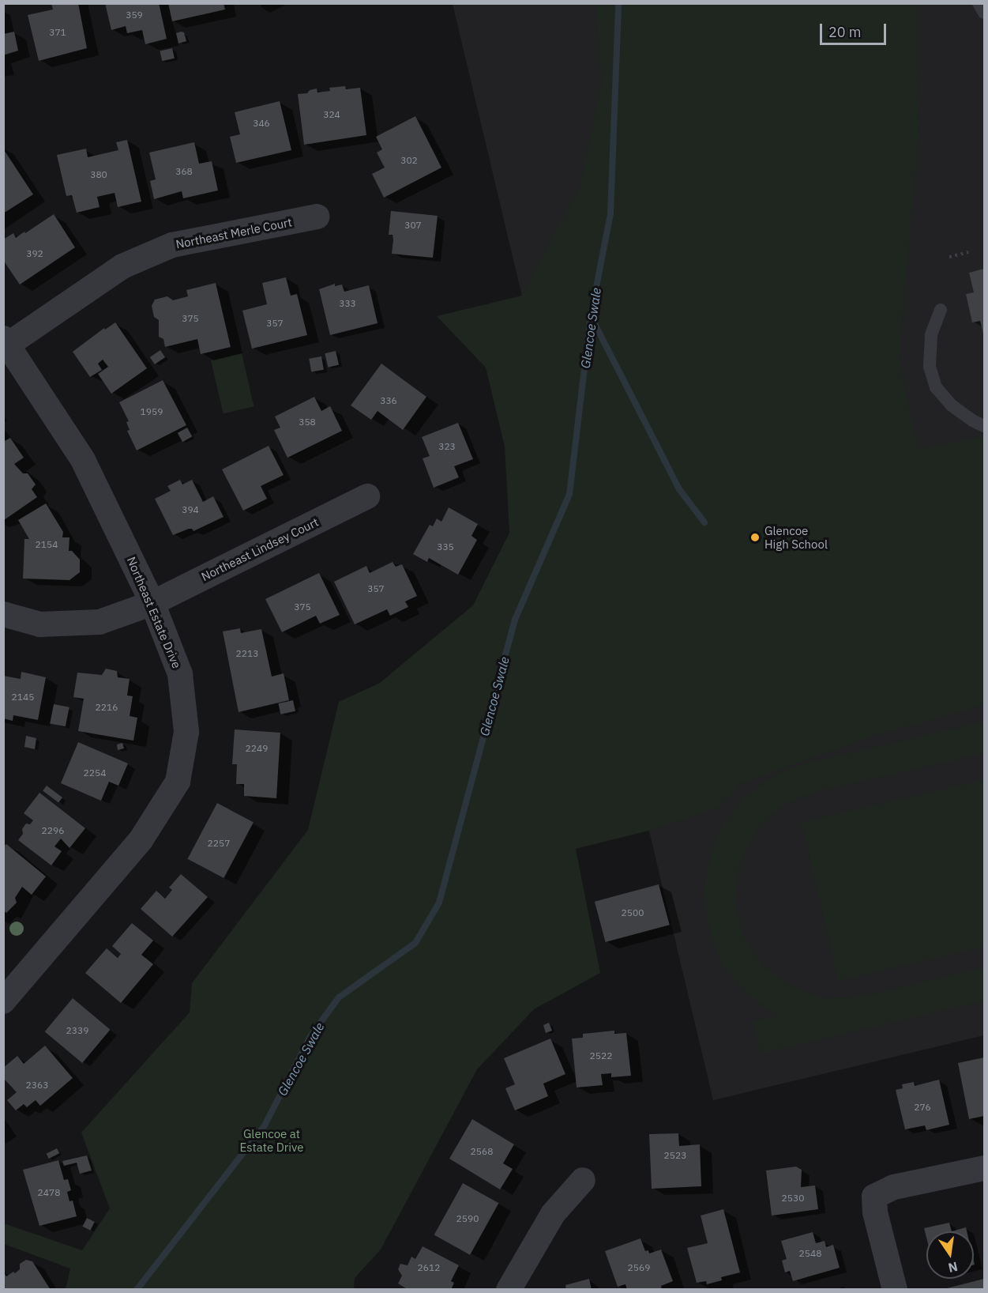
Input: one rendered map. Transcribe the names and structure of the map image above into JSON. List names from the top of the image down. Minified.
{"streets":{"street":["Northeast Merle Court","Northeast Lindsey Court","Northeast Estate Drive"]},"crossings":[["Northeast Merle Court","Northeast Estate Drive"],["Northeast Lindsey Court","Northeast Estate Drive"]],"water":["Glencoe Swale"],"parks":["Glencoe at Estate Drive"],"places":["Glencoe High School"],"house_numbers":["359","371","324","346","302","368","380","307","392","333","375","357","336","1959","358","323","394","2154","335","357","375","2213","2145","2216","2249","2254","2296","2257","2500","2339","2522","2363","276","2568","2523","2478","2530","2590","2548","2612","2569"],"scale_bar":"20 m","north":"bottom"}
